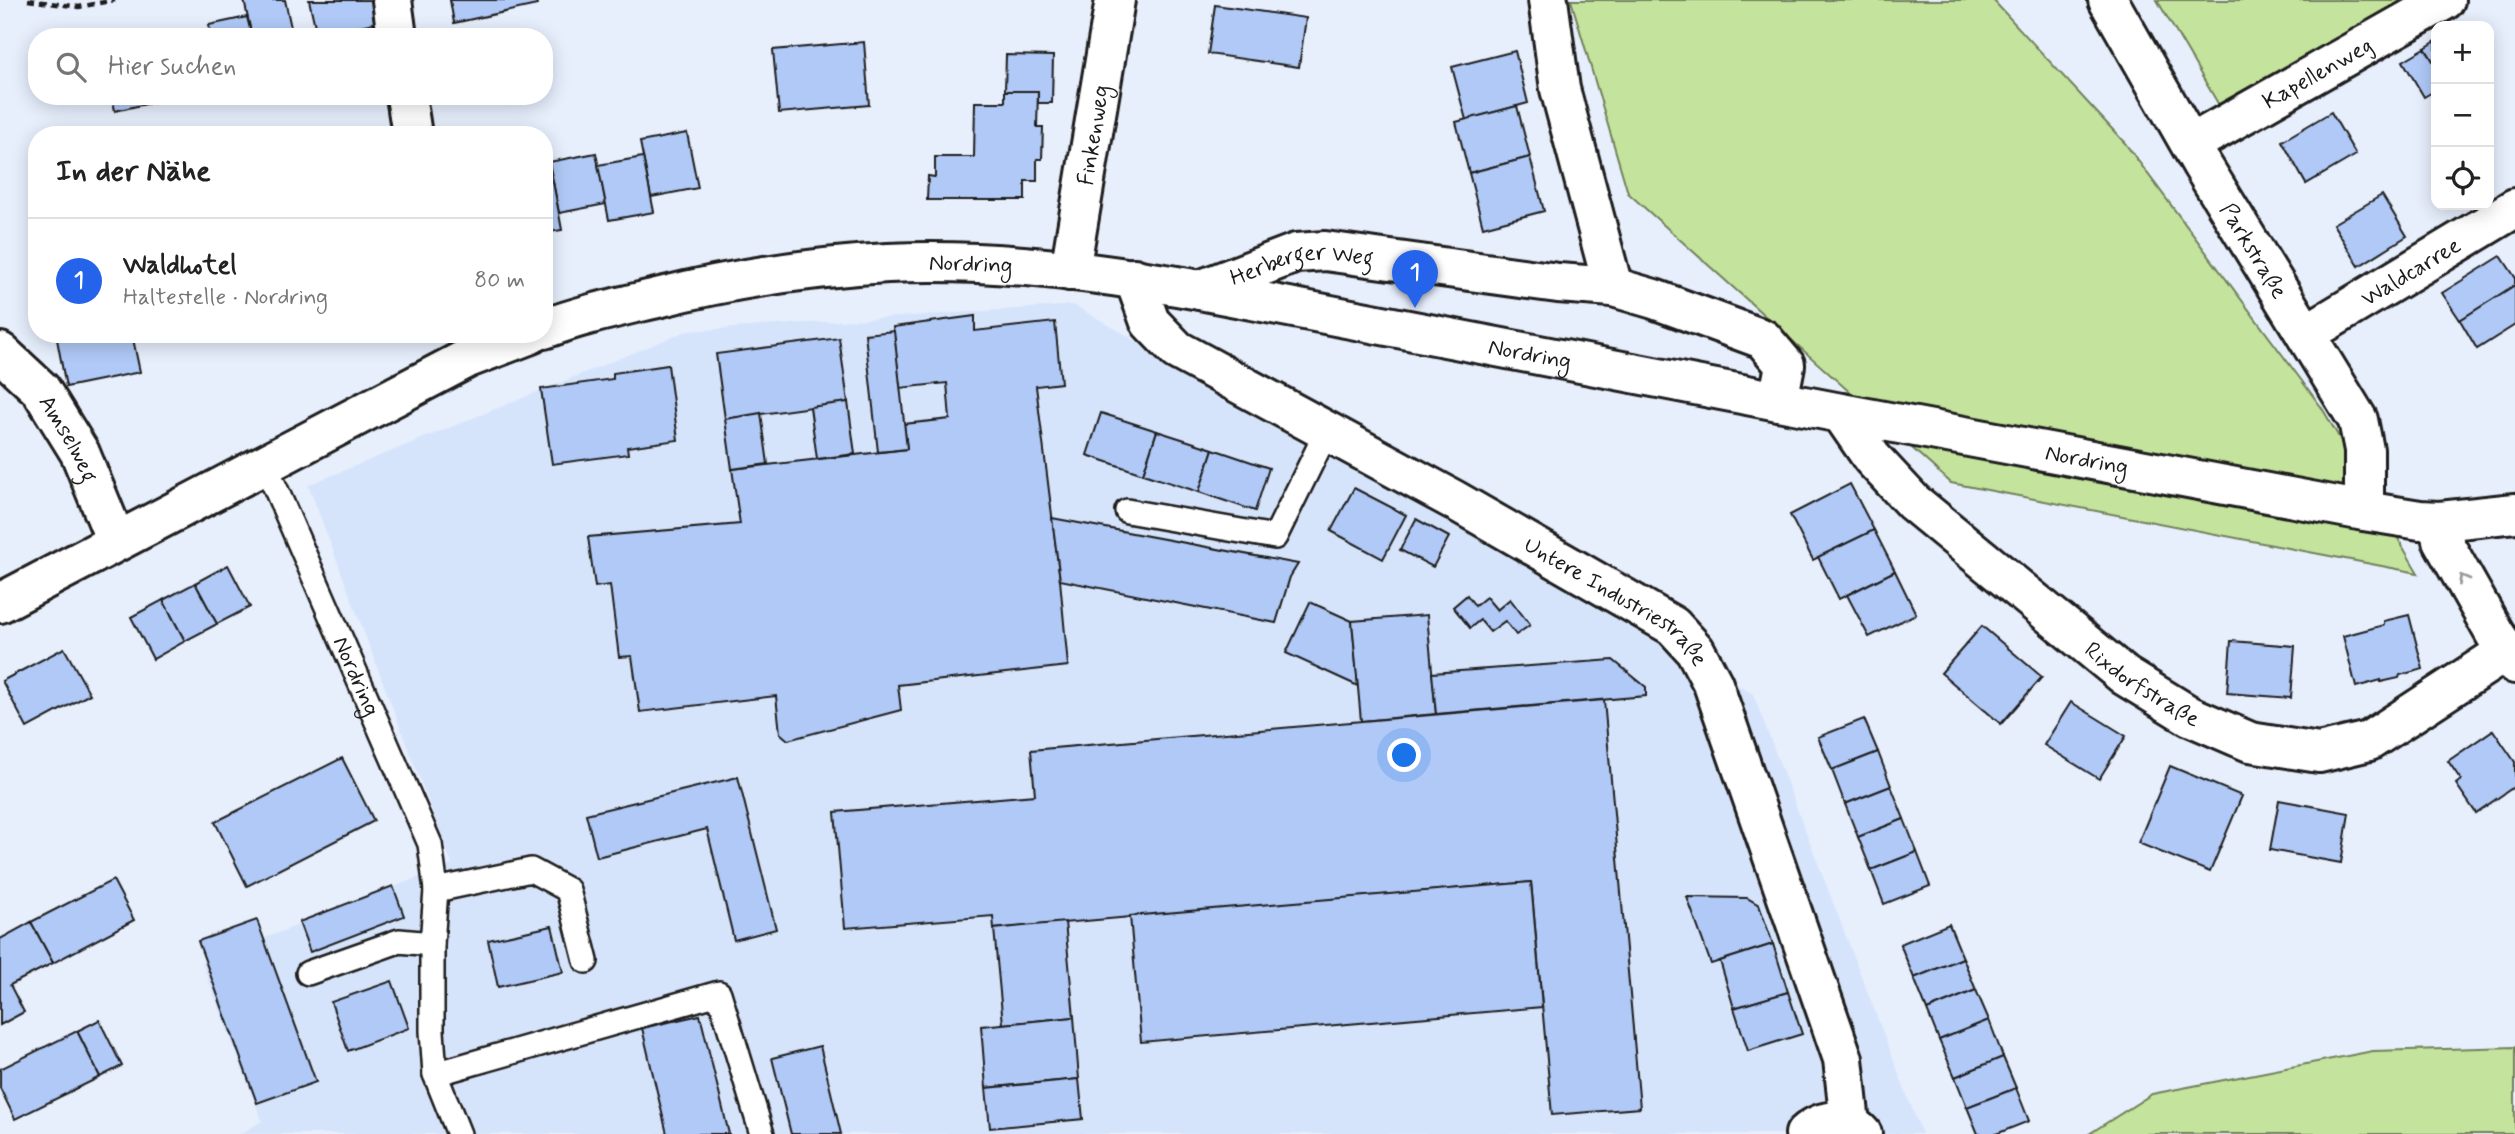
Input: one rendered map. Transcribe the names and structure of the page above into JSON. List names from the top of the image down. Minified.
{"streets":{"street":["Kapellenweg","Finkenweg","Parkstraße","Nordring","Herberger Weg","Waldcarree","Amselweg","Untere Industriestraße","Rixdorfstraße"]},"crossings":[["Kapellenweg","Parkstraße"],["Finkenweg","Nordring"],["Parkstraße","Nordring"],["Parkstraße","Waldcarree"],["Nordring","Herberger Weg"],["Nordring","Untere Industriestraße"],["Nordring","Rixdorfstraße"]],"page":{"map_buttons":["+","−"],"search":"Hier suchen","heading":"In der Nähe","list":[{"mark":"1","name":"Waldhotel","note":"Haltestelle · Nordring","value":"80 m"}],"pins":"1"}}
